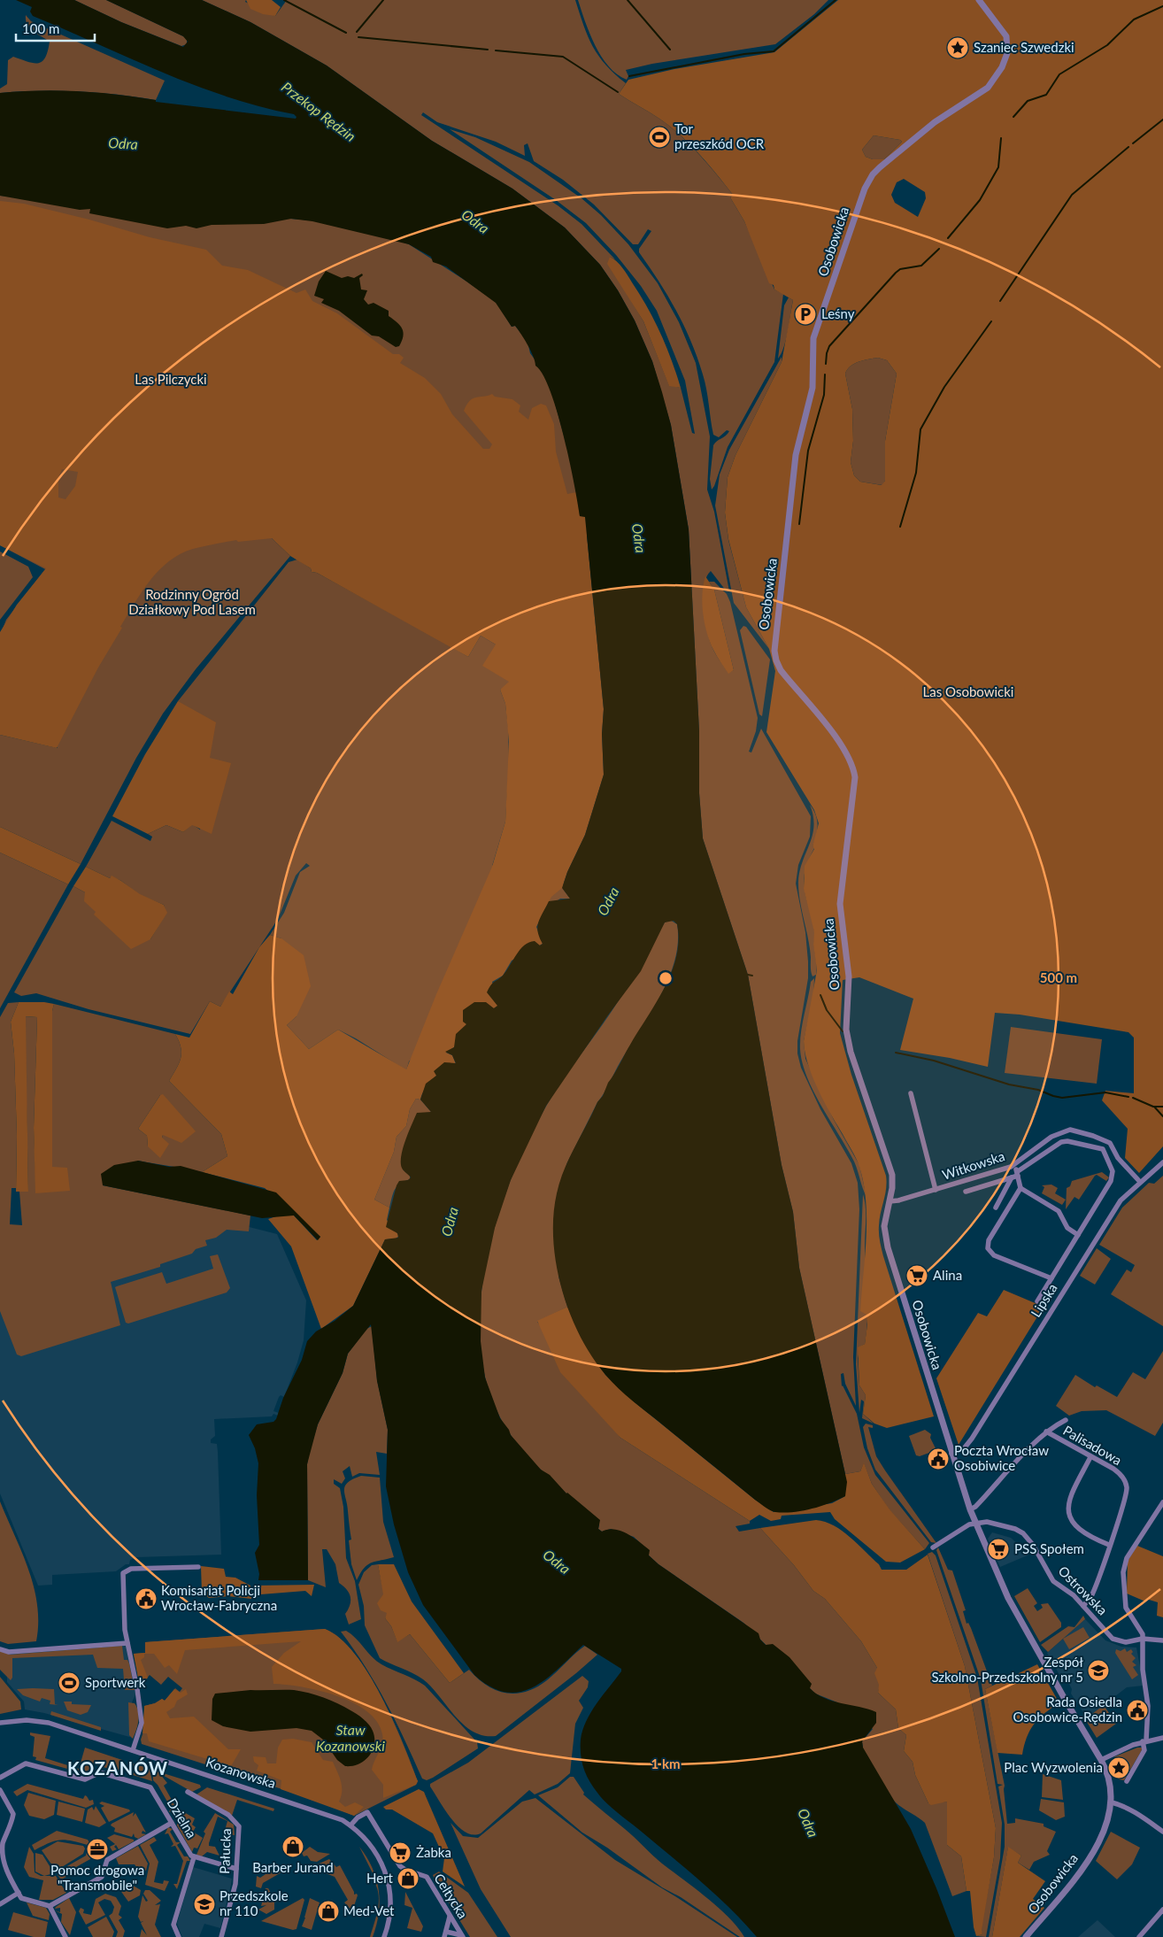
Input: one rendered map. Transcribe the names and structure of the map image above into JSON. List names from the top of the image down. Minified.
{"streets":{"street":["Osobowicka","Witkowska","Lipska","Palisadowa","Ostrowska","Kozanowska","Dzielna","Pałucka","Celtycka"]},"crossings":[["Osobowicka","Witkowska"],["Osobowicka","Lipska"],["Osobowicka","Ostrowska"],["Witkowska","Lipska"],["Palisadowa","Ostrowska"],["Kozanowska","Celtycka"]],"districts":["KOZANÓW"],"water":["Przekop Rędzin","Odra","Staw Kozanowski"],"parks":["Las Pilczycki","Rodzinny Ogród Działkowy Pod Lasem","Las Osobowicki"],"places":{"place":["Szaniec Szwedzki","Plac Wyzwolenia"],"sports":["Tor przeszkód OCR","Sportwerk"],"parking":["Leśny"],"supermarket":["Alina","PSS Społem","Żabka"],"public building":["Poczta Wrocław Osobiwice","Komisariat Policji Wrocław-Fabryczna","Rada Osiedla Osobowice-Rędzin"],"school or university":["Zespół Szkolno-Przedszkolny nr 5","Przedszkole nr 110"],"shop":["Barber Jurand","Hert","Med-Vet"],"office":["Pomoc drogowa \"Transmobile\""]},"scale_bar":"100 m","rings":["500 m","1 km"]}
